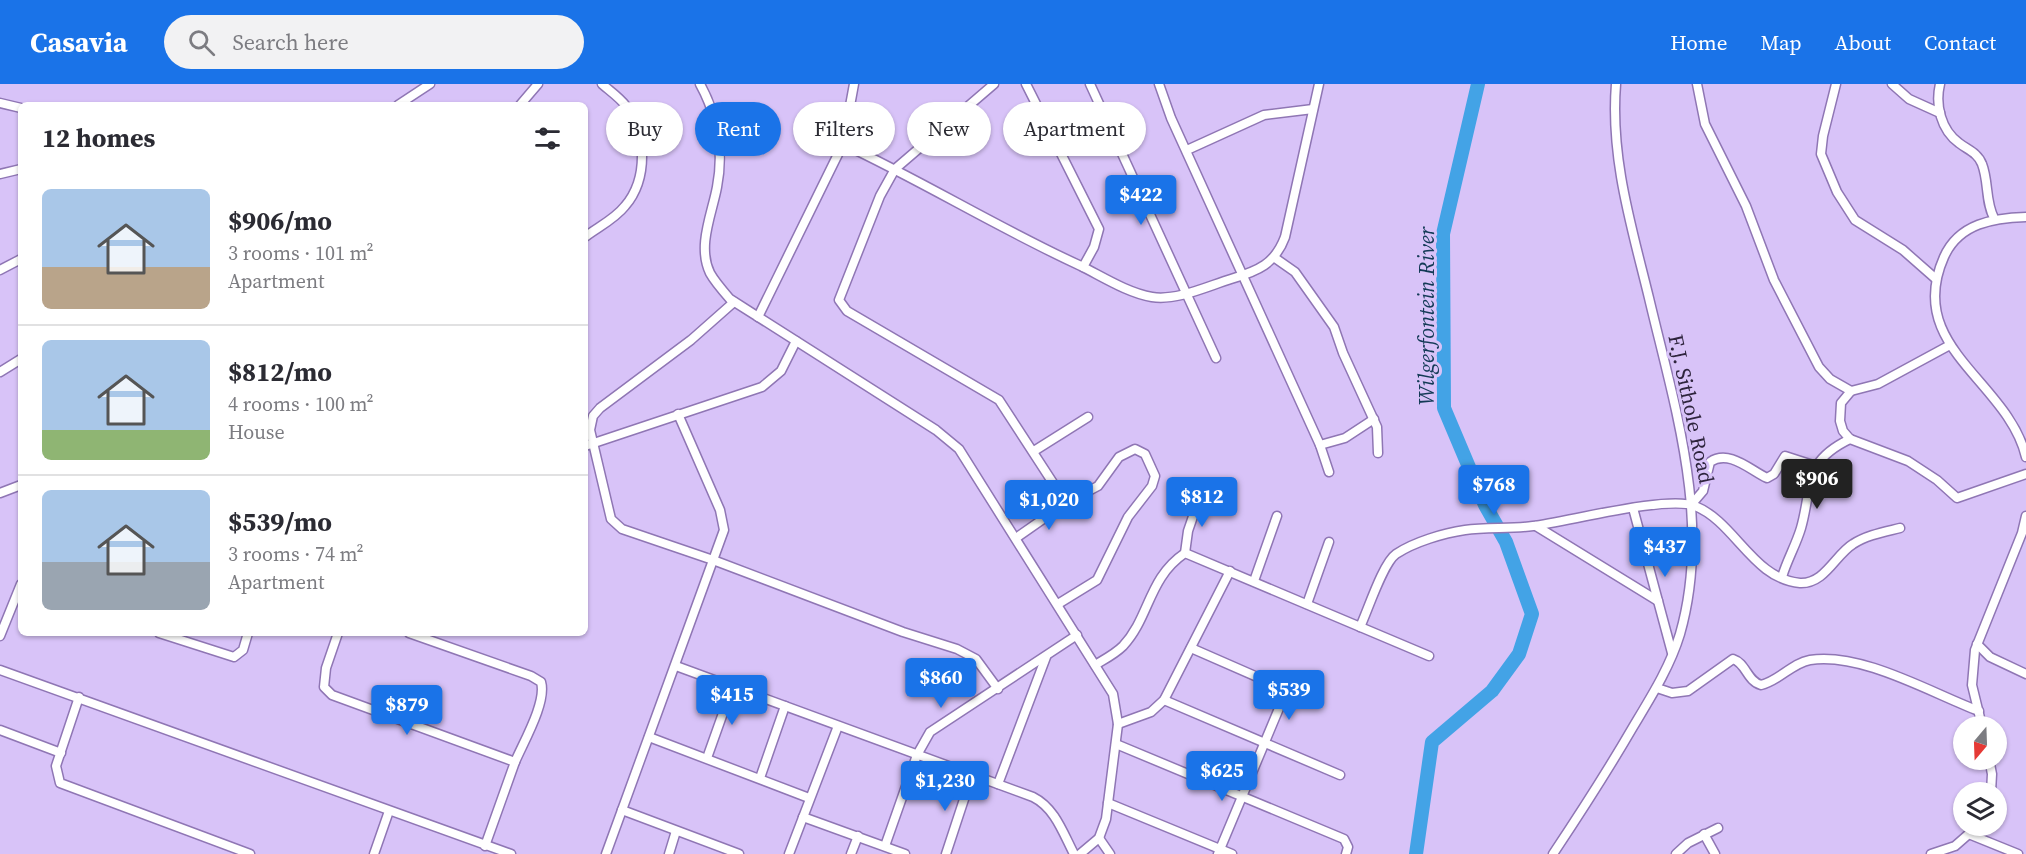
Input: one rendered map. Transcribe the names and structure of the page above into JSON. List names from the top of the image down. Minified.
{"streets":{"street":["F.J. Sithole Road"]},"water":["Wilgerfontein River"],"north":"bottom","page":{"header":"Casavia","search":"Search here","nav":["Home","Map","About","Contact"],"chip":["Buy","Rent","Filters","New","Apartment"],"heading":"12 homes","list":[{"name":"$906/mo","note":"3 rooms · 101 m² · Apartment"},{"name":"$812/mo","note":"4 rooms · 100 m² · House"},{"name":"$539/mo","note":"3 rooms · 74 m² · Apartment"}],"price":["$422","$906","$768","$812","$1,020","$437","$860","$539","$415","$879","$625","$1,230"]}}
